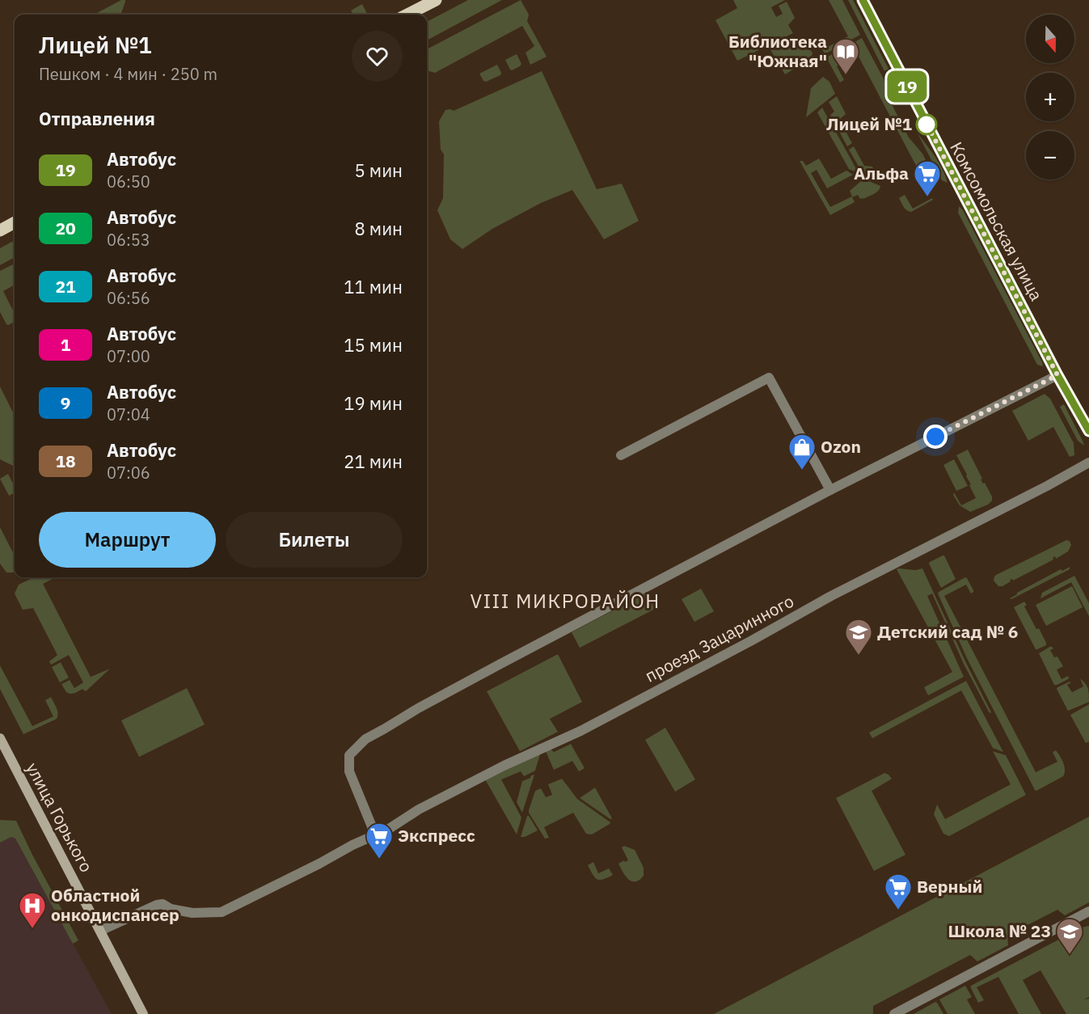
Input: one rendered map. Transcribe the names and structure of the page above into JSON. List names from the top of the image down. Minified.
{"streets":{"main road":["Комсомольская улица","улица Горького"],"street":["проезд Зацаринного"]},"crossings":[["проезд Зацаринного","улица Горького"]],"districts":["VIII МИКРОРАЙОН"],"places":{"library":["Библиотека \"Южная\""],"other":["Лицей №1"],"supermarket":["Альфа","Экспресс","Верный"],"shop":["Ozon"],"school or university":["Детский сад № 6","Школа № 23"],"hospital":["Областной онкодиспансер"]},"lines":["bus line 19"],"north":"bottom","page":{"on_map":"19","map_buttons":["+","−"],"heading":[["Лицей №1","Пешком · 4 мин · 250 m"],"Отправления"],"list":[{"mark":"19","name":"Автобус","note":"06:50","value":"5 мин"},{"mark":"20","name":"Автобус","note":"06:53","value":"8 мин"},{"mark":"21","name":"Автобус","note":"06:56","value":"11 мин"},{"mark":"1","name":"Автобус","note":"07:00","value":"15 мин"},{"mark":"9","name":"Автобус","note":"07:04","value":"19 мин"},{"mark":"18","name":"Автобус","note":"07:06","value":"21 мин"}],"buttons":["Маршрут","Билеты"]}}
